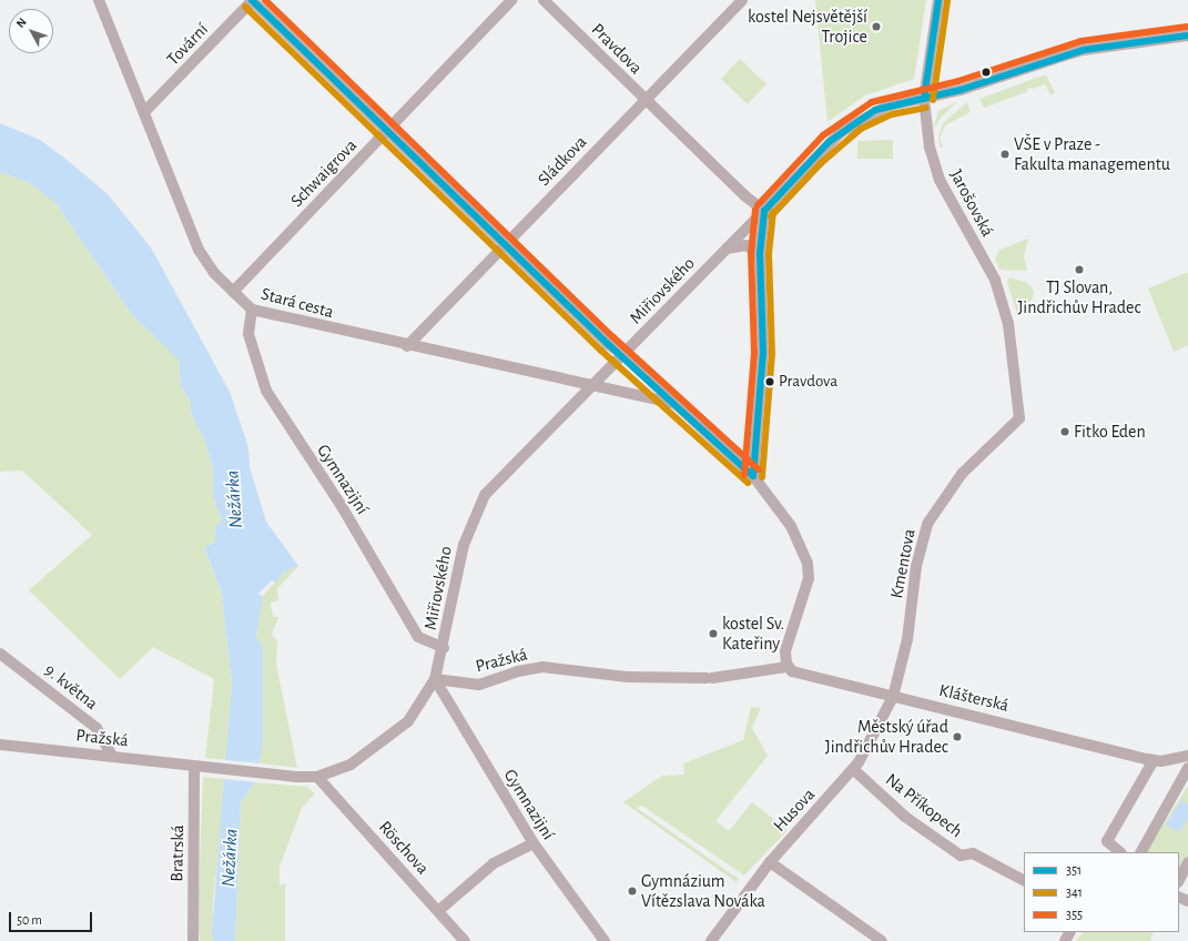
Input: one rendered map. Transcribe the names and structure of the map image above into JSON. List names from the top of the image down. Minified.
{"streets":{"street":["Tovární","Pravdova","Sládkova","Schwaigrova","Jarošovská","Miřiovského","Stará cesta","Gymnazijní","Kmentova","Pražská","9. května","Klášterská","Na Příkopech","Husova","Röschova","Bratrská"]},"crossings":[["Tovární","Stará cesta"],["Pravdova","Sládkova"],["Pravdova","Miřiovského"],["Sládkova","Stará cesta"],["Schwaigrova","Stará cesta"],["Jarošovská","Miřiovského"],["Jarošovská","Kmentova"],["Miřiovského","Stará cesta"],["Miřiovského","Gymnazijní"],["Miřiovského","Pražská"],["Stará cesta","Gymnazijní"],["Gymnazijní","Pražská"],["Kmentova","Klášterská"],["Kmentova","Husova"],["Pražská","9. května"],["Pražská","Klášterská"],["Pražská","Röschova"],["Pražská","Bratrská"],["Klášterská","Husova"],["Na Příkopech","Husova"]],"water":["Nežárka"],"places":["kostel Nejsvětější Trojice","VŠE v Praze - Fakulta managementu","TJ Slovan, Jindřichův Hradec","Pravdova","Fitko Eden","kostel Sv. Kateřiny","Městský úřad Jindřichův Hradec","Gymnázium Vítězslava Nováka"],"lines":["transit line 351","transit line 355","transit line 341"],"legend":["351","341","355"],"scale_bar":"50 m","north":"top left"}
